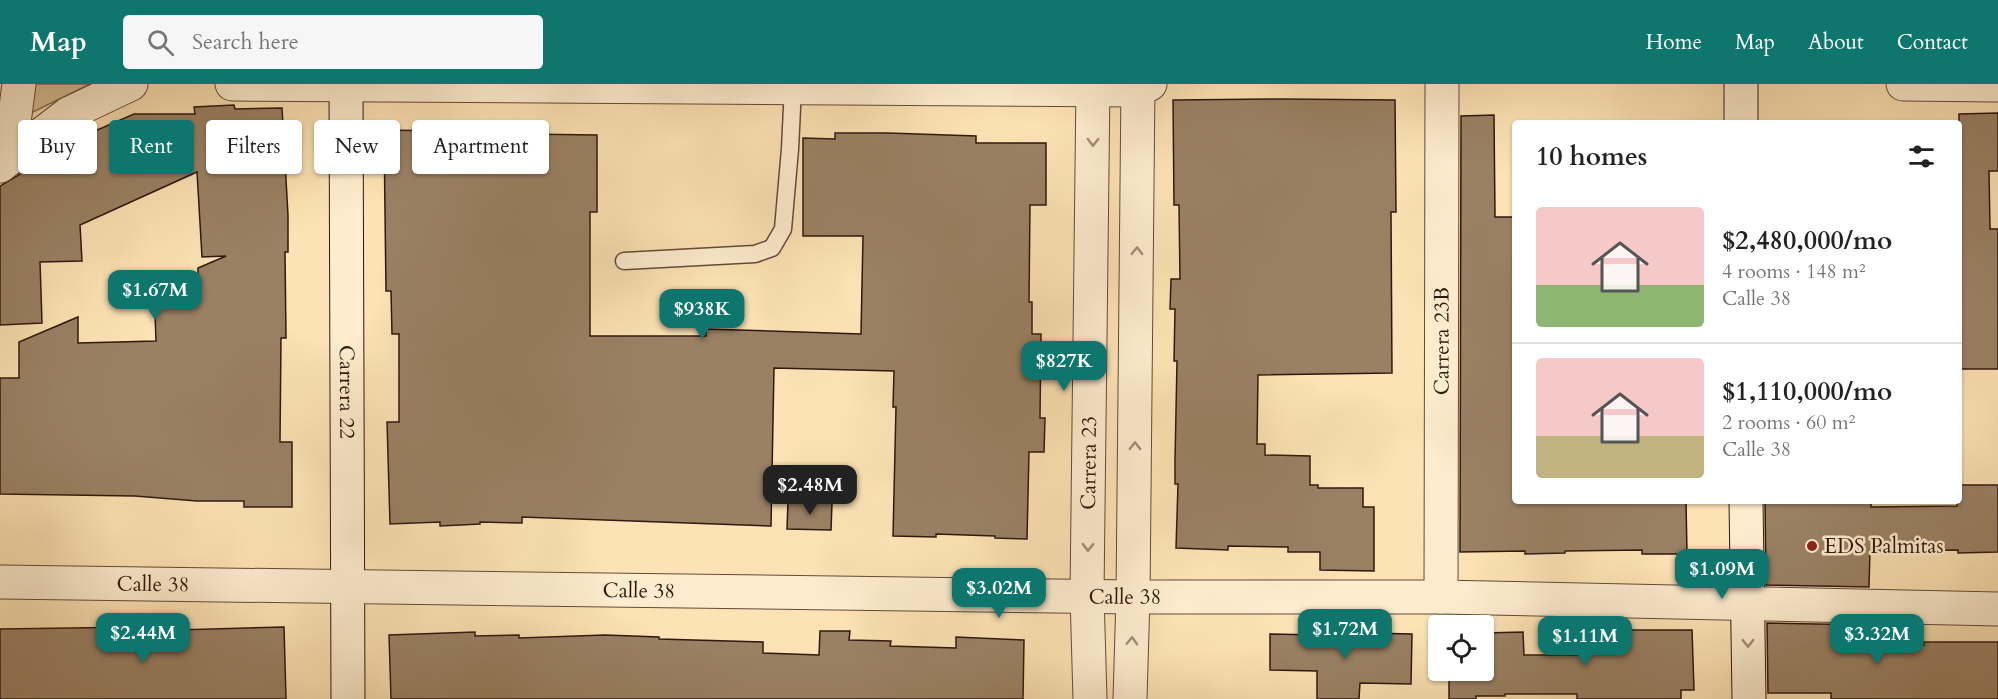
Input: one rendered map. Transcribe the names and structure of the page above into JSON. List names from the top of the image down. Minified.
{"streets":{"street":["Carrera 23B","Carrera 22","Carrera 23","Calle 38"]},"crossings":[["Carrera 23B","Calle 38"],["Carrera 22","Calle 38"],["Carrera 23","Calle 38"]],"places":["EDS Palmitas"],"page":{"header":"Map","search":"Search here","nav":["Home","Map","About","Contact"],"chip":["Buy","Rent","Filters","New","Apartment"],"heading":"10 homes","list":[{"name":"$2,480,000/mo","note":"4 rooms · 148 m² · Calle 38"},{"name":"$1,110,000/mo","note":"2 rooms · 60 m² · Calle 38"}],"price":["$1.67M","$938K","$827K","$2.48M","$1.09M","$3.02M","$1.72M","$2.44M","$3.32M","$1.11M"]}}
